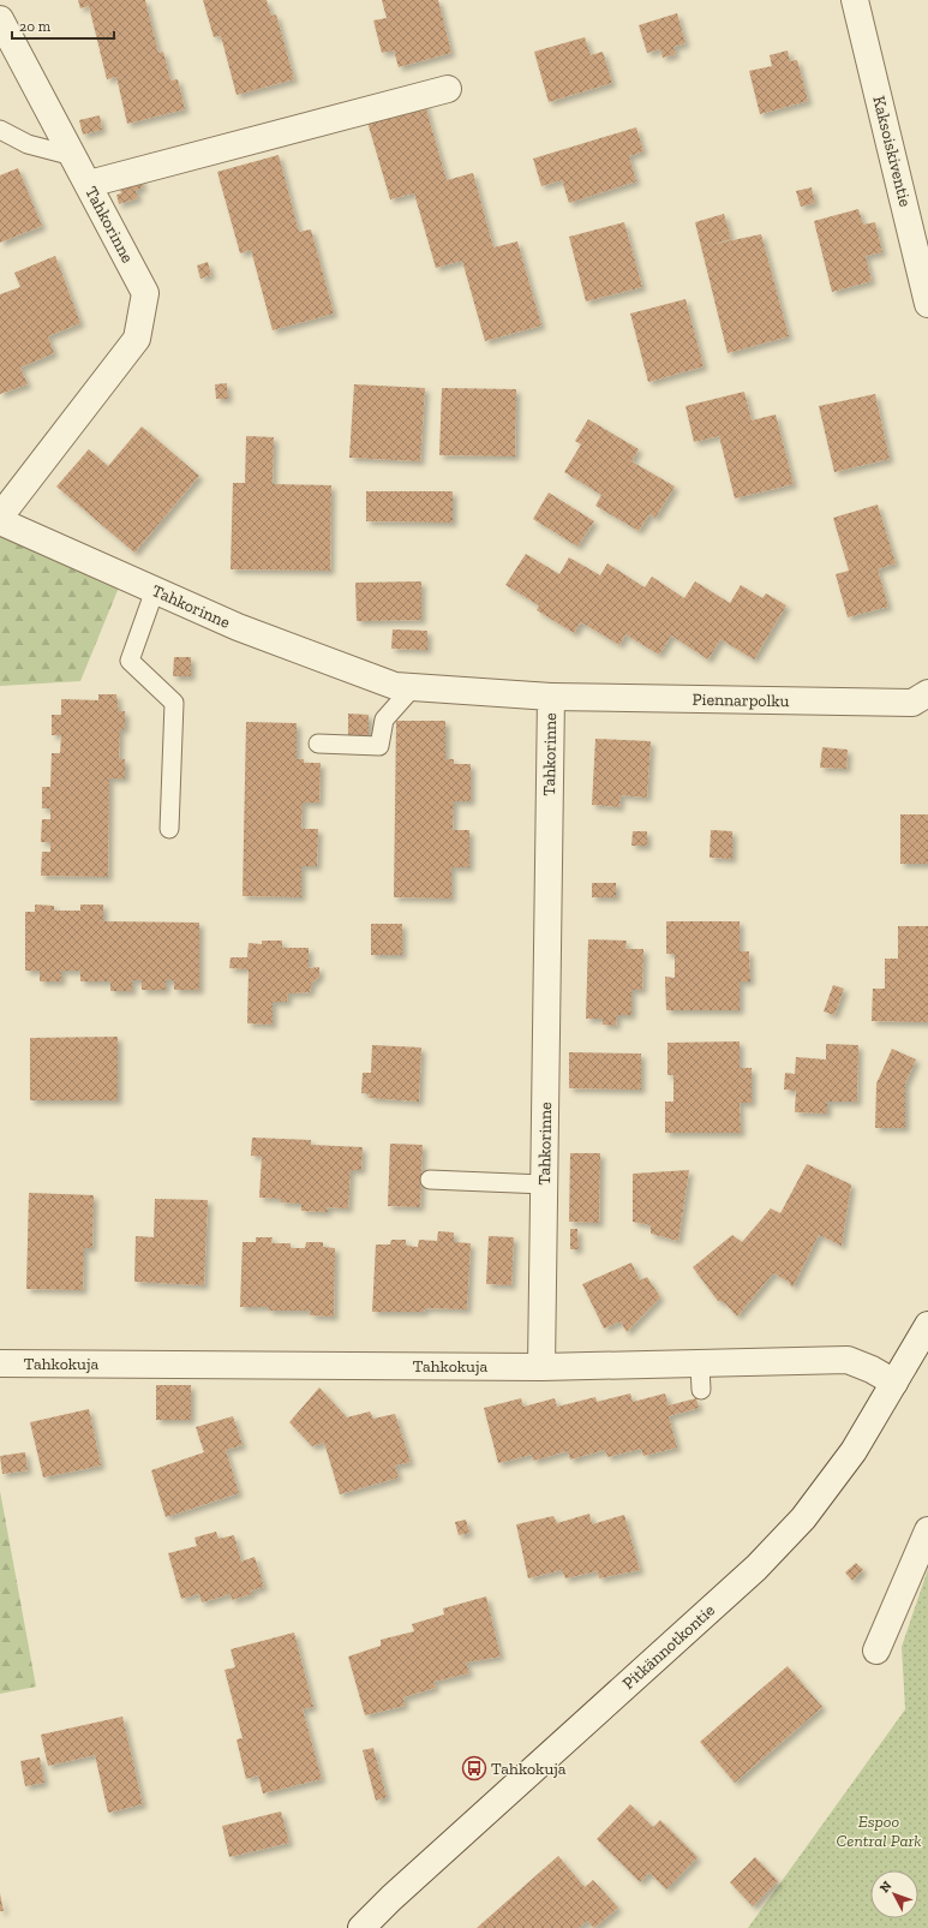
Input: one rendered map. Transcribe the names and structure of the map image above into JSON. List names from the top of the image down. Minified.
{"streets":{"street":["Kaksoiskiventie","Tahkorinne","Piennarpolku","Tahkokuja","Pitkännotkontie"]},"crossings":[["Tahkorinne","Piennarpolku"],["Tahkorinne","Tahkokuja"],["Tahkokuja","Pitkännotkontie"]],"parks":["Espoo Central Park"],"places":{"bus stop":["Tahkokuja"]},"scale_bar":"20 m","north":"top left"}
